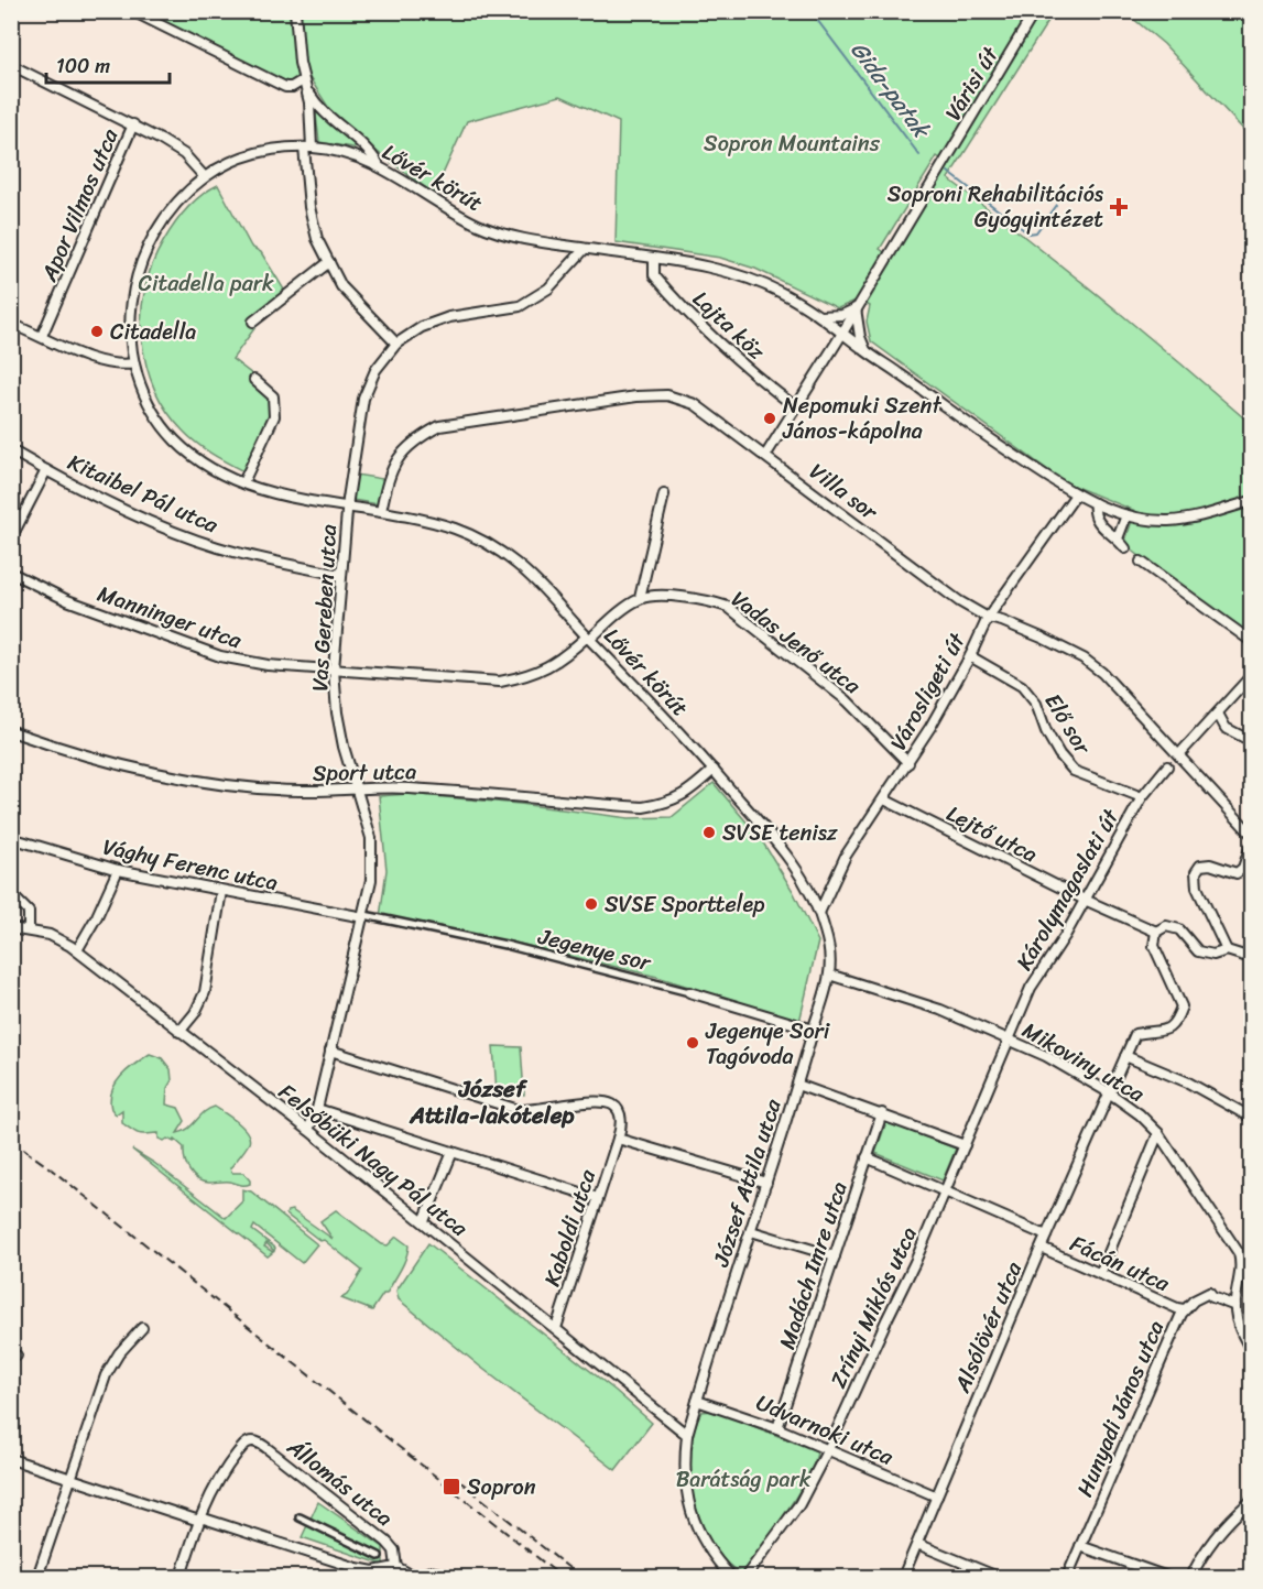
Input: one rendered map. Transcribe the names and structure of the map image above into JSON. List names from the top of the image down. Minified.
{"streets":{"street":["Várisi út","Lővér körút","Apor Vilmos utca","Lajta köz","Villa sor","Kitaibel Pál utca","Vas Gereben utca","Manninger utca","Vadas Jenő utca","Városligeti út","Elő sor","Sport utca","Lejtő utca","Vághy Ferenc utca","Károlymagaslati út","Jegenye sor","Mikoviny utca","Felsőbüki Nagy Pál utca","József Attila utca","Kaboldi utca","Fácán utca","Madách Imre utca","Zrínyi Miklós utca","Alsólövér utca","Hunyadi János utca","Udvarnoki utca","Állomás utca"]},"crossings":[["Várisi út","Lővér körút"],["Várisi út","Lajta köz"],["Várisi út","Villa sor"],["Lővér körút","Lajta köz"],["Lővér körút","Villa sor"],["Lővér körút","Vas Gereben utca"],["Lővér körút","Manninger utca"],["Lővér körút","Városligeti út"],["Lővér körút","Sport utca"],["Lővér körút","Mikoviny utca"],["Lővér körút","József Attila utca"],["Villa sor","Városligeti út"],["Kitaibel Pál utca","Vas Gereben utca"],["Vas Gereben utca","Manninger utca"],["Vas Gereben utca","Sport utca"],["Vas Gereben utca","Vághy Ferenc utca"],["Vas Gereben utca","Jegenye sor"],["Vas Gereben utca","Felsőbüki Nagy Pál utca"],["Vadas Jenő utca","Városligeti út"],["Városligeti út","Elő sor"],["Városligeti út","Lejtő utca"],["Elő sor","Károlymagaslati út"],["Lejtő utca","Károlymagaslati út"],["Lejtő utca","Alsólövér utca"],["Vághy Ferenc utca","Jegenye sor"],["Károlymagaslati út","Mikoviny utca"],["Károlymagaslati út","Zrínyi Miklós utca"],["Jegenye sor","József Attila utca"],["Mikoviny utca","József Attila utca"],["Mikoviny utca","Zrínyi Miklós utca"],["Mikoviny utca","Alsólövér utca"],["Mikoviny utca","Hunyadi János utca"],["Felsőbüki Nagy Pál utca","József Attila utca"],["Felsőbüki Nagy Pál utca","Kaboldi utca"],["József Attila utca","Udvarnoki utca"],["Fácán utca","Alsólövér utca"],["Fácán utca","Hunyadi János utca"],["Madách Imre utca","Udvarnoki utca"],["Zrínyi Miklós utca","Udvarnoki utca"],["Alsólövér utca","Udvarnoki utca"]],"districts":["József Attila-lakótelep"],"water":["Gida-patak"],"parks":["Sopron Mountains","Citadella park","Barátság park"],"places":{"health":["Soproni Rehabilitációs Gyógyintézet"],"other":["Citadella","Nepomuki Szent János-kápolna","SVSE tenisz","SVSE Sporttelep","Jegenye Sori Tagóvoda"],"transit":["Sopron"]},"scale_bar":"100 m"}
